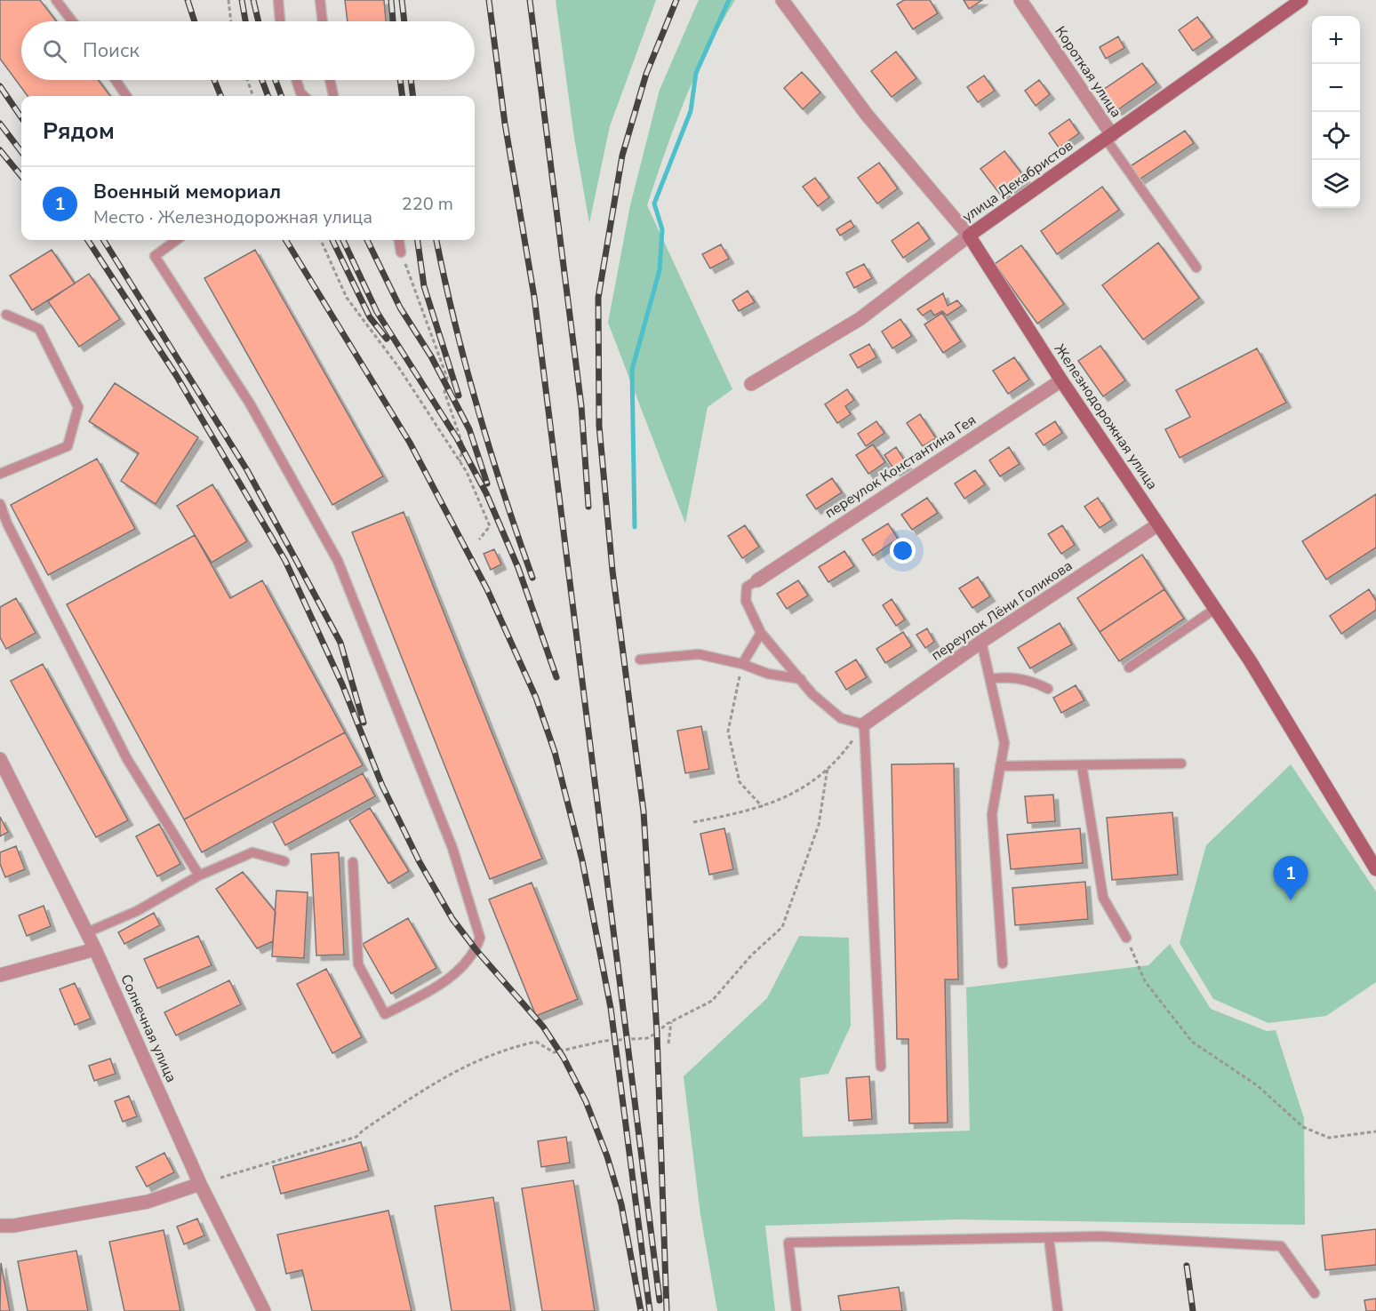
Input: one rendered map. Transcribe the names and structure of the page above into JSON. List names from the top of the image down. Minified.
{"streets":{"street":["Короткая улица","улица Декабристов","Железнодорожная улица","переулок Константина Гея","переулок Лёни Голикова","Солнечная улица"]},"crossings":[["Короткая улица","улица Декабристов"],["улица Декабристов","Железнодорожная улица"],["Железнодорожная улица","переулок Константина Гея"],["Железнодорожная улица","переулок Лёни Голикова"]],"page":{"map_buttons":["+","−"],"search":"Поиск","heading":"Рядом","list":[{"mark":"1","name":"Военный мемориал","note":"Место · Железнодорожная улица","value":"220 m"}],"pins":"1"}}
